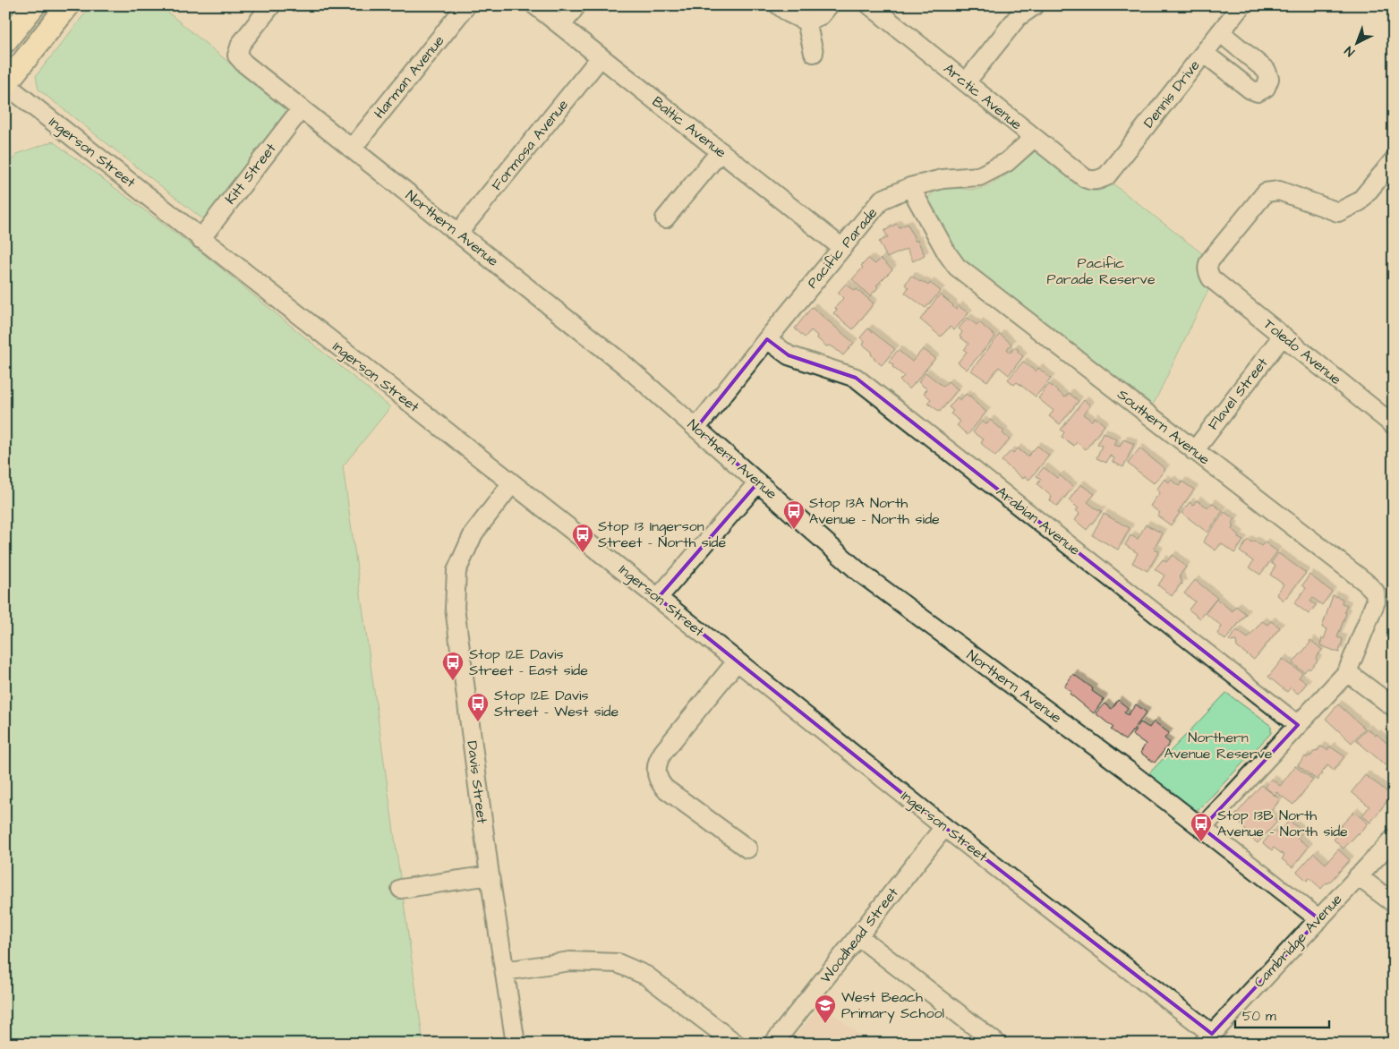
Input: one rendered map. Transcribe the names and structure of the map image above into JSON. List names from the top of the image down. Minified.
{"streets":{"street":["Harman Avenue","Dennis Drive","Arctic Avenue","Baltic Avenue","Formosa Avenue","Ingerson Street","Kitt Street","Northern Avenue","Pacific Parade","Toledo Avenue","Flavel Street","Southern Avenue","Arabian Avenue","Davis Street","Woodhead Street","Cambridge Avenue"]},"crossings":[["Harman Avenue","Northern Avenue"],["Dennis Drive","Arctic Avenue"],["Arctic Avenue","Pacific Parade"],["Baltic Avenue","Formosa Avenue"],["Baltic Avenue","Pacific Parade"],["Formosa Avenue","Northern Avenue"],["Ingerson Street","Kitt Street"],["Ingerson Street","Davis Street"],["Ingerson Street","Woodhead Street"],["Ingerson Street","Cambridge Avenue"],["Kitt Street","Northern Avenue"],["Northern Avenue","Pacific Parade"],["Northern Avenue","Cambridge Avenue"],["Pacific Parade","Southern Avenue"],["Pacific Parade","Arabian Avenue"],["Toledo Avenue","Flavel Street"],["Flavel Street","Southern Avenue"]],"parks":["Pacific Parade Reserve","Northern Avenue Reserve"],"places":{"bus stop":["Stop 13A North Avenue - North side","Stop 13 Ingerson Street - North side","Stop 12E Davis Street - East side","Stop 12E Davis Street - West side","Stop 13B North Avenue - North side"],"school or university":["West Beach Primary School"]},"scale_bar":"50 m","north":"bottom left"}
